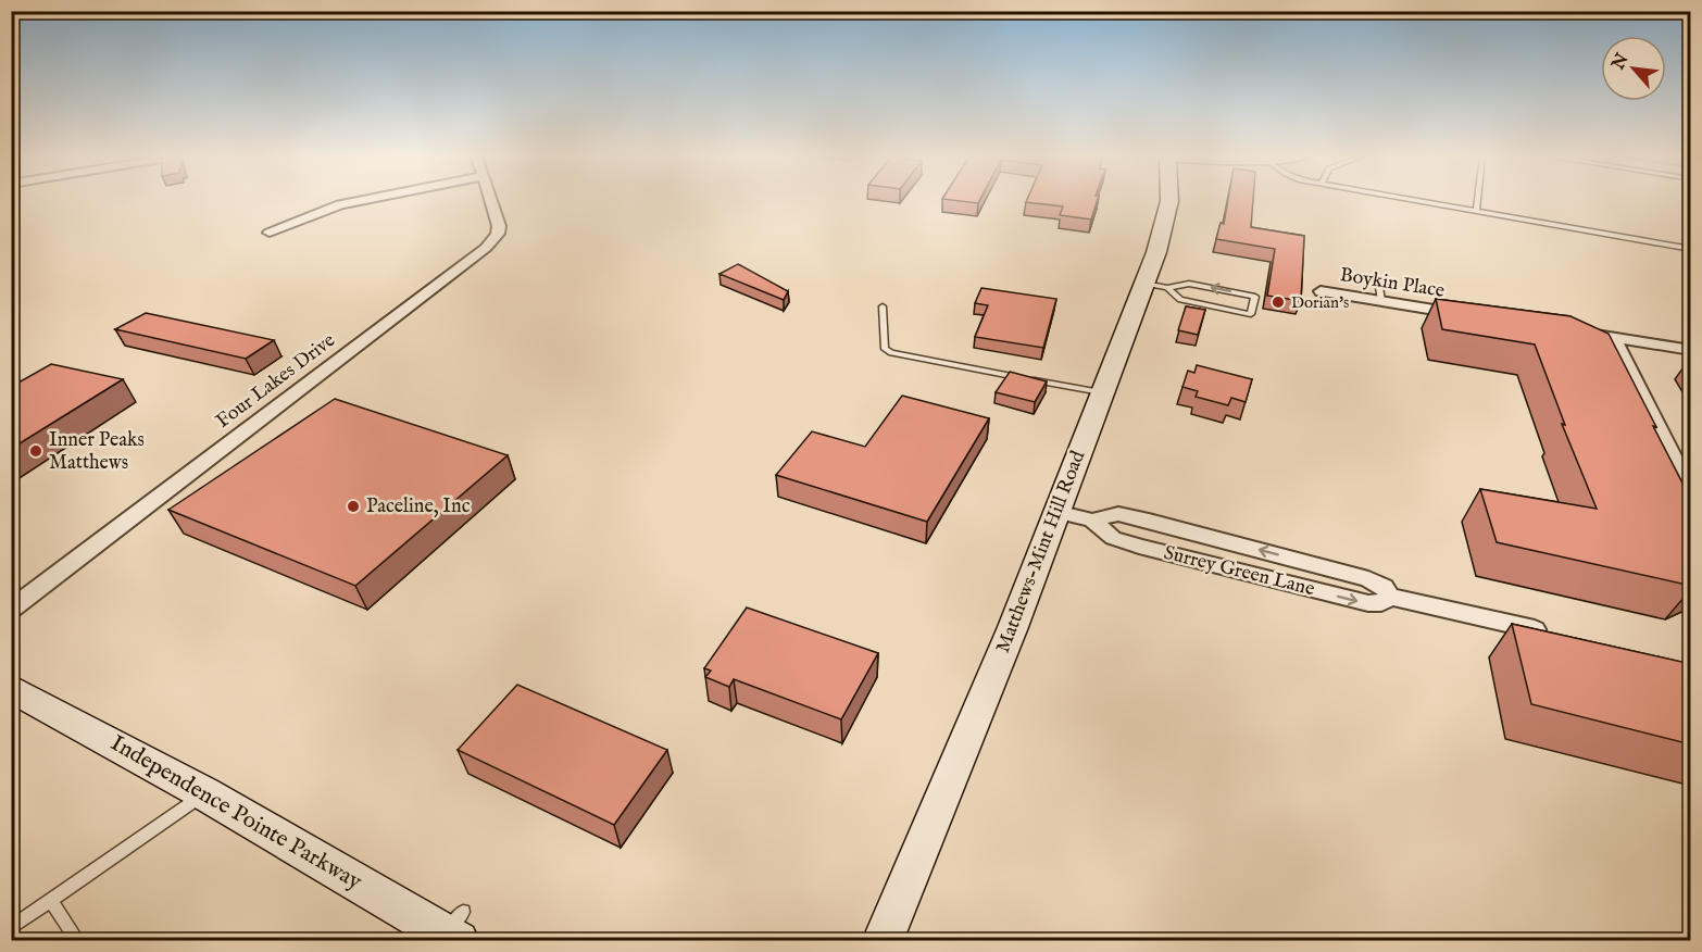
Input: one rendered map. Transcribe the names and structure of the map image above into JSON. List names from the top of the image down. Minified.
{"streets":{"main road":["Matthews-Mint Hill Road","Independence Pointe Parkway"],"street":["Boykin Place","Four Lakes Drive","Surrey Green Lane"]},"crossings":[["Matthews-Mint Hill Road","Surrey Green Lane"]],"places":["Dorian's","Inner Peaks Matthews","Paceline, Inc"],"north":"top left"}
